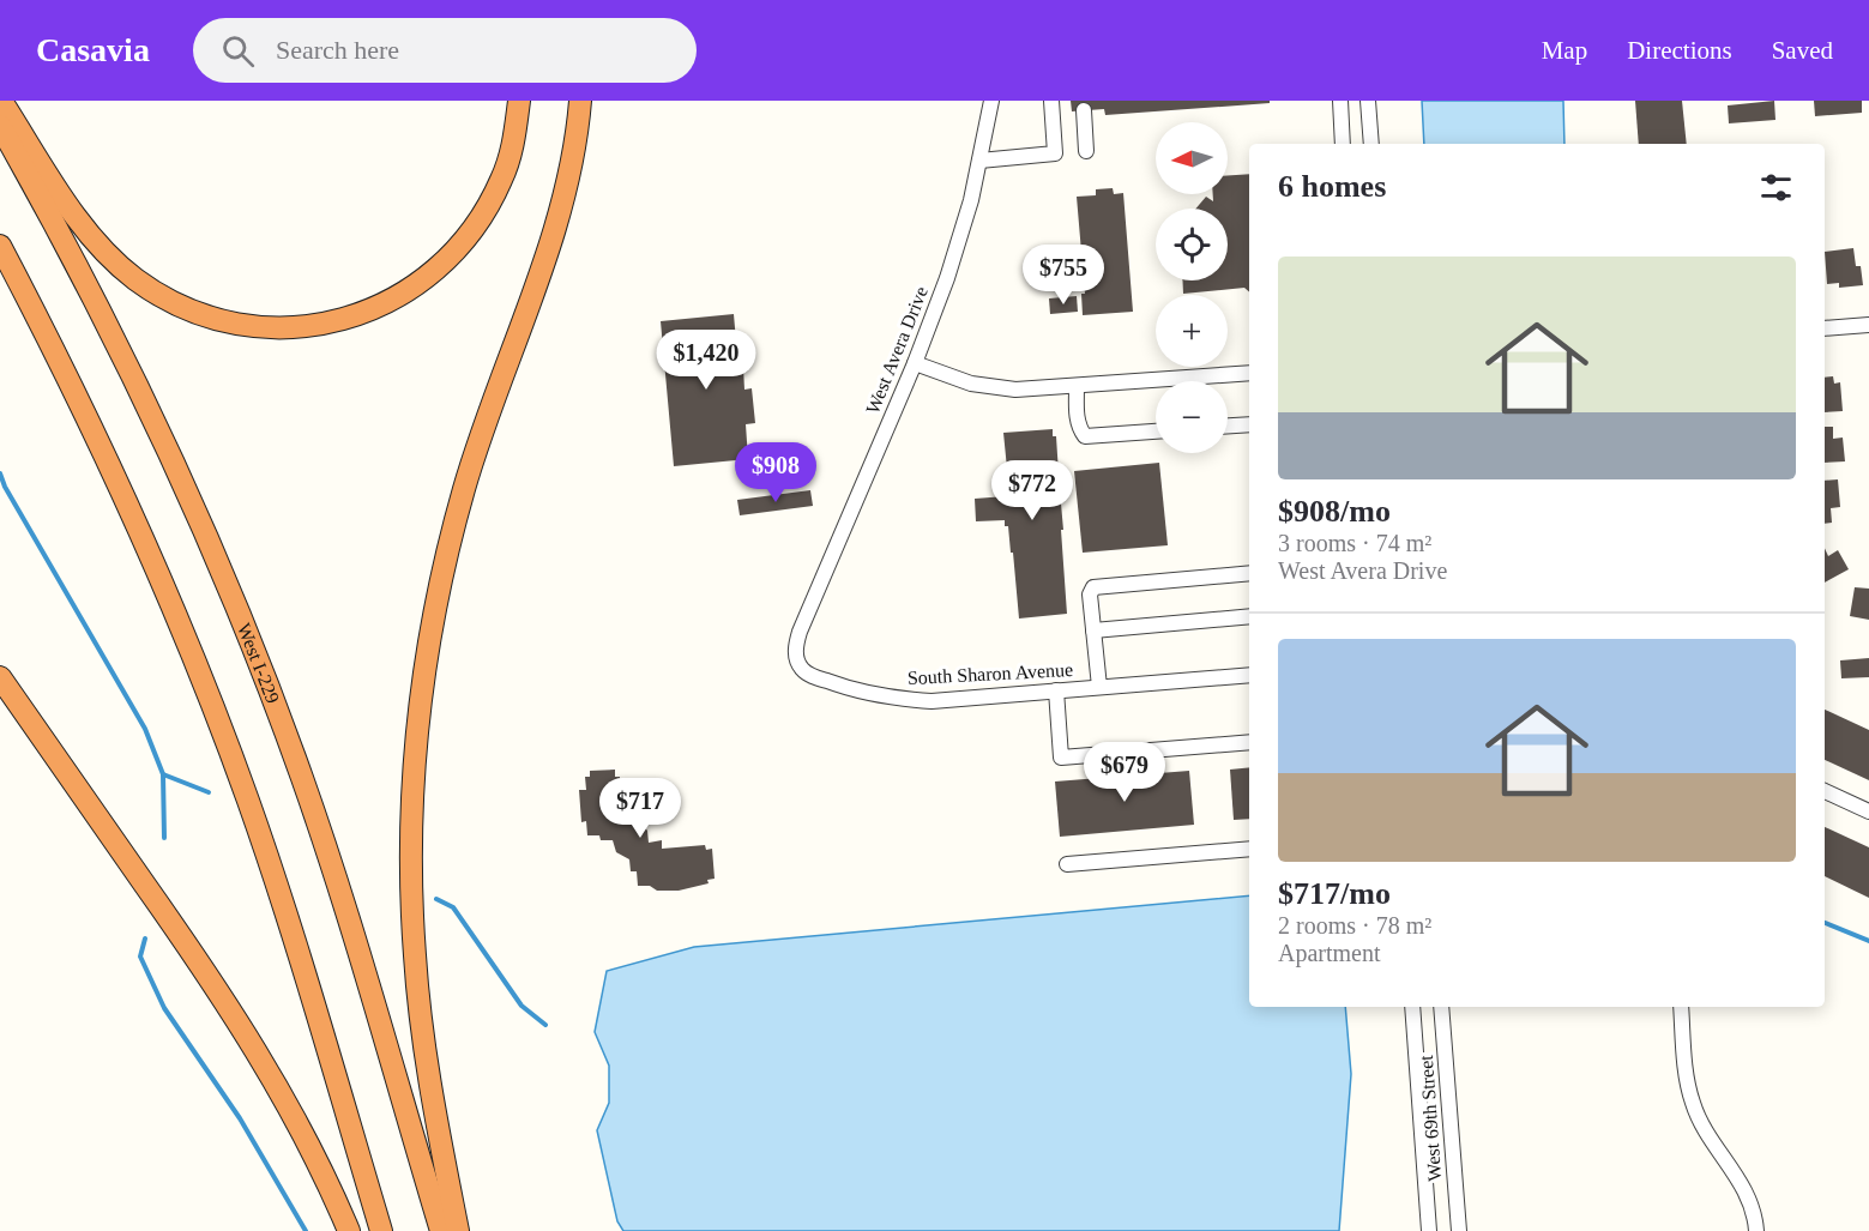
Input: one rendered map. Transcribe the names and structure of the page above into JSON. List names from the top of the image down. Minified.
{"streets":{"highway":["West I-229"],"street":["West Avera Drive","South Sharon Avenue","West 69th Street"]},"crossings":[["West Avera Drive","South Sharon Avenue"]],"north":"left","page":{"header":"Casavia","search":"Search here","nav":["Map","Directions","Saved"],"map_buttons":["+","−"],"heading":"6 homes","list":[{"name":"$908/mo","note":"3 rooms · 74 m² · West Avera Drive"},{"name":"$717/mo","note":"2 rooms · 78 m² · Apartment"}],"price":["$755","$1,420","$908","$772","$679","$717"]}}
